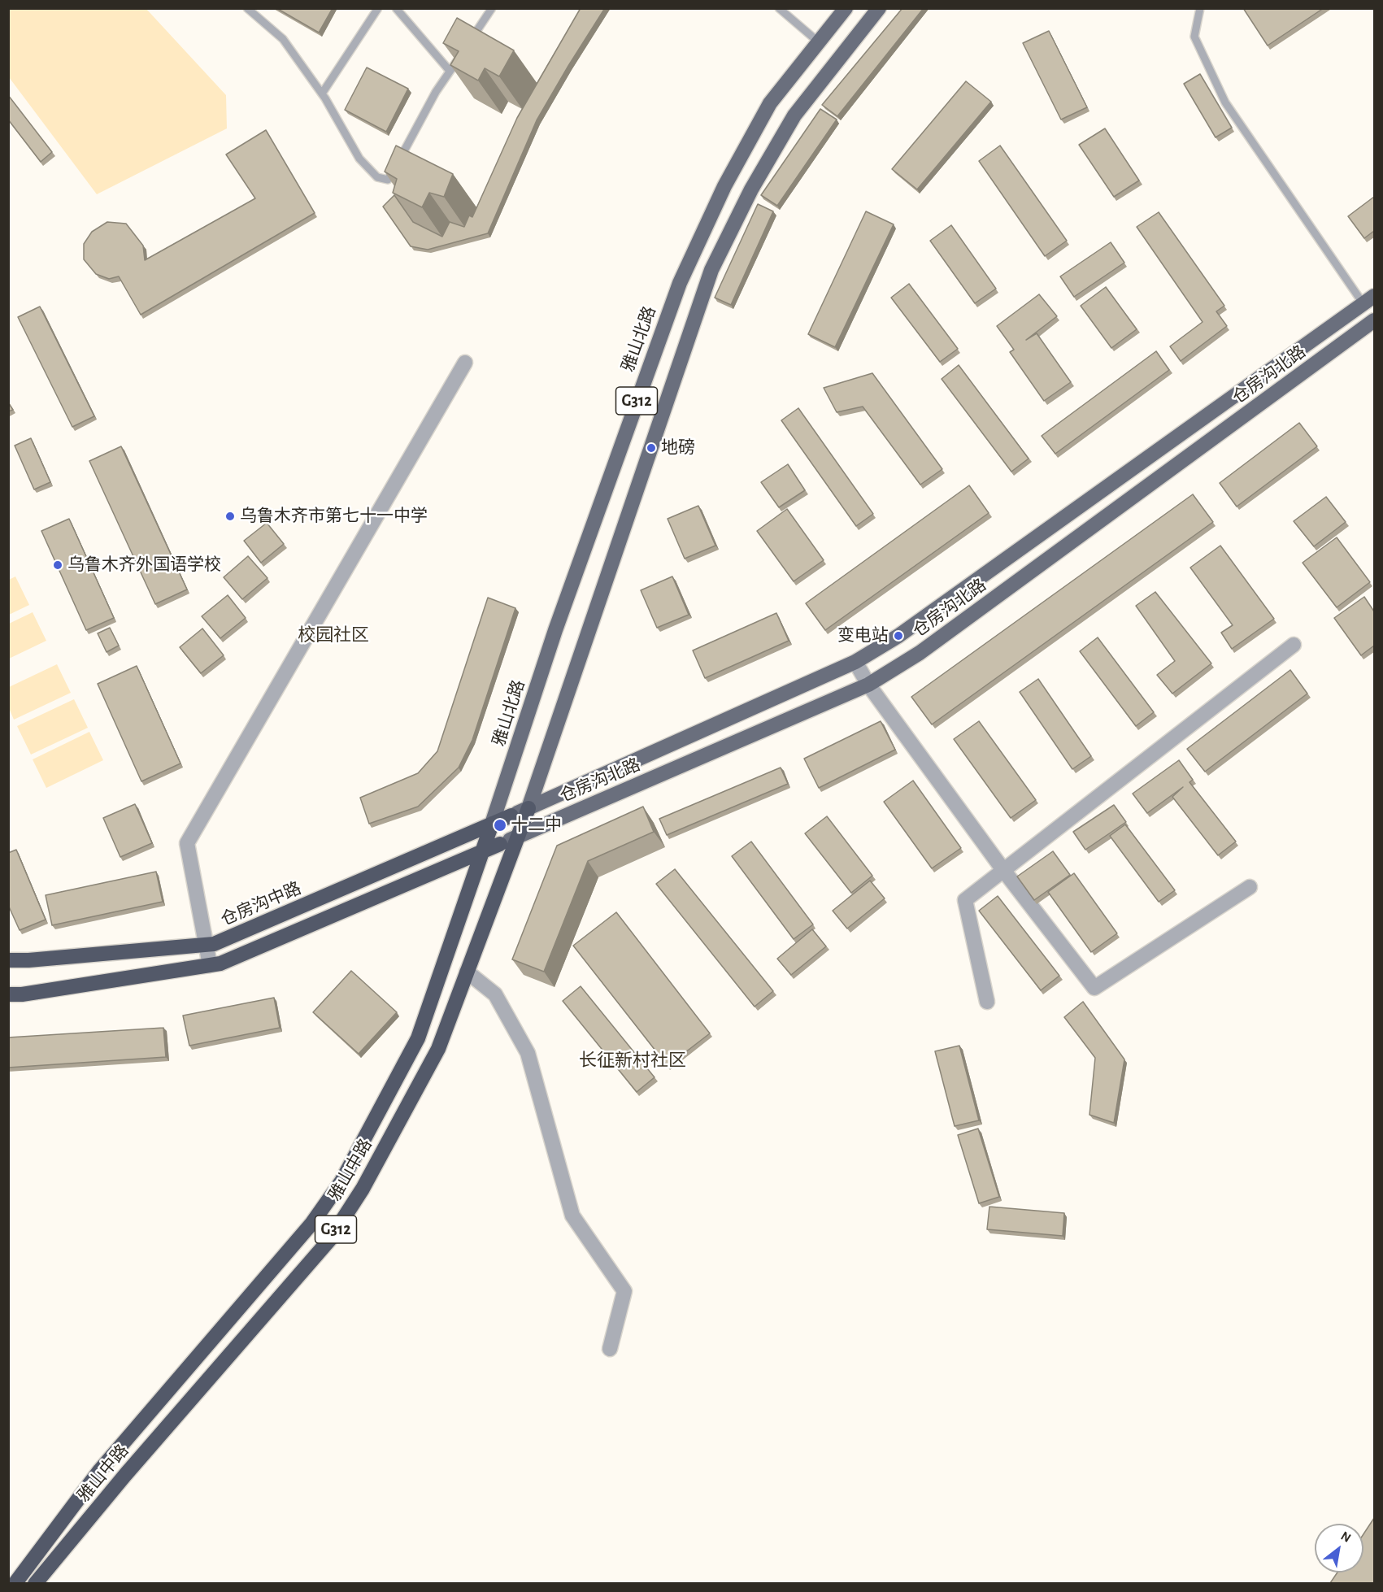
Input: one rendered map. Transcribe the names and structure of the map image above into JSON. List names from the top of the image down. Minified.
{"streets":{"highway":["G312","仓房沟中路","雅山中路"],"main road":["雅山北路","仓房沟北路"]},"crossings":[["雅山北路","仓房沟中路"],["雅山北路","雅山中路"],["仓房沟北路","G312"],["仓房沟北路","仓房沟中路"],["仓房沟北路","雅山中路"],["G312","雅山中路"],["仓房沟中路","雅山中路"]],"districts":["校园社区","长征新村社区"],"places":["地磅","乌鲁木齐市第七十一中学","乌鲁木齐外国语学校","变电站","十二中"],"north":"top right"}
